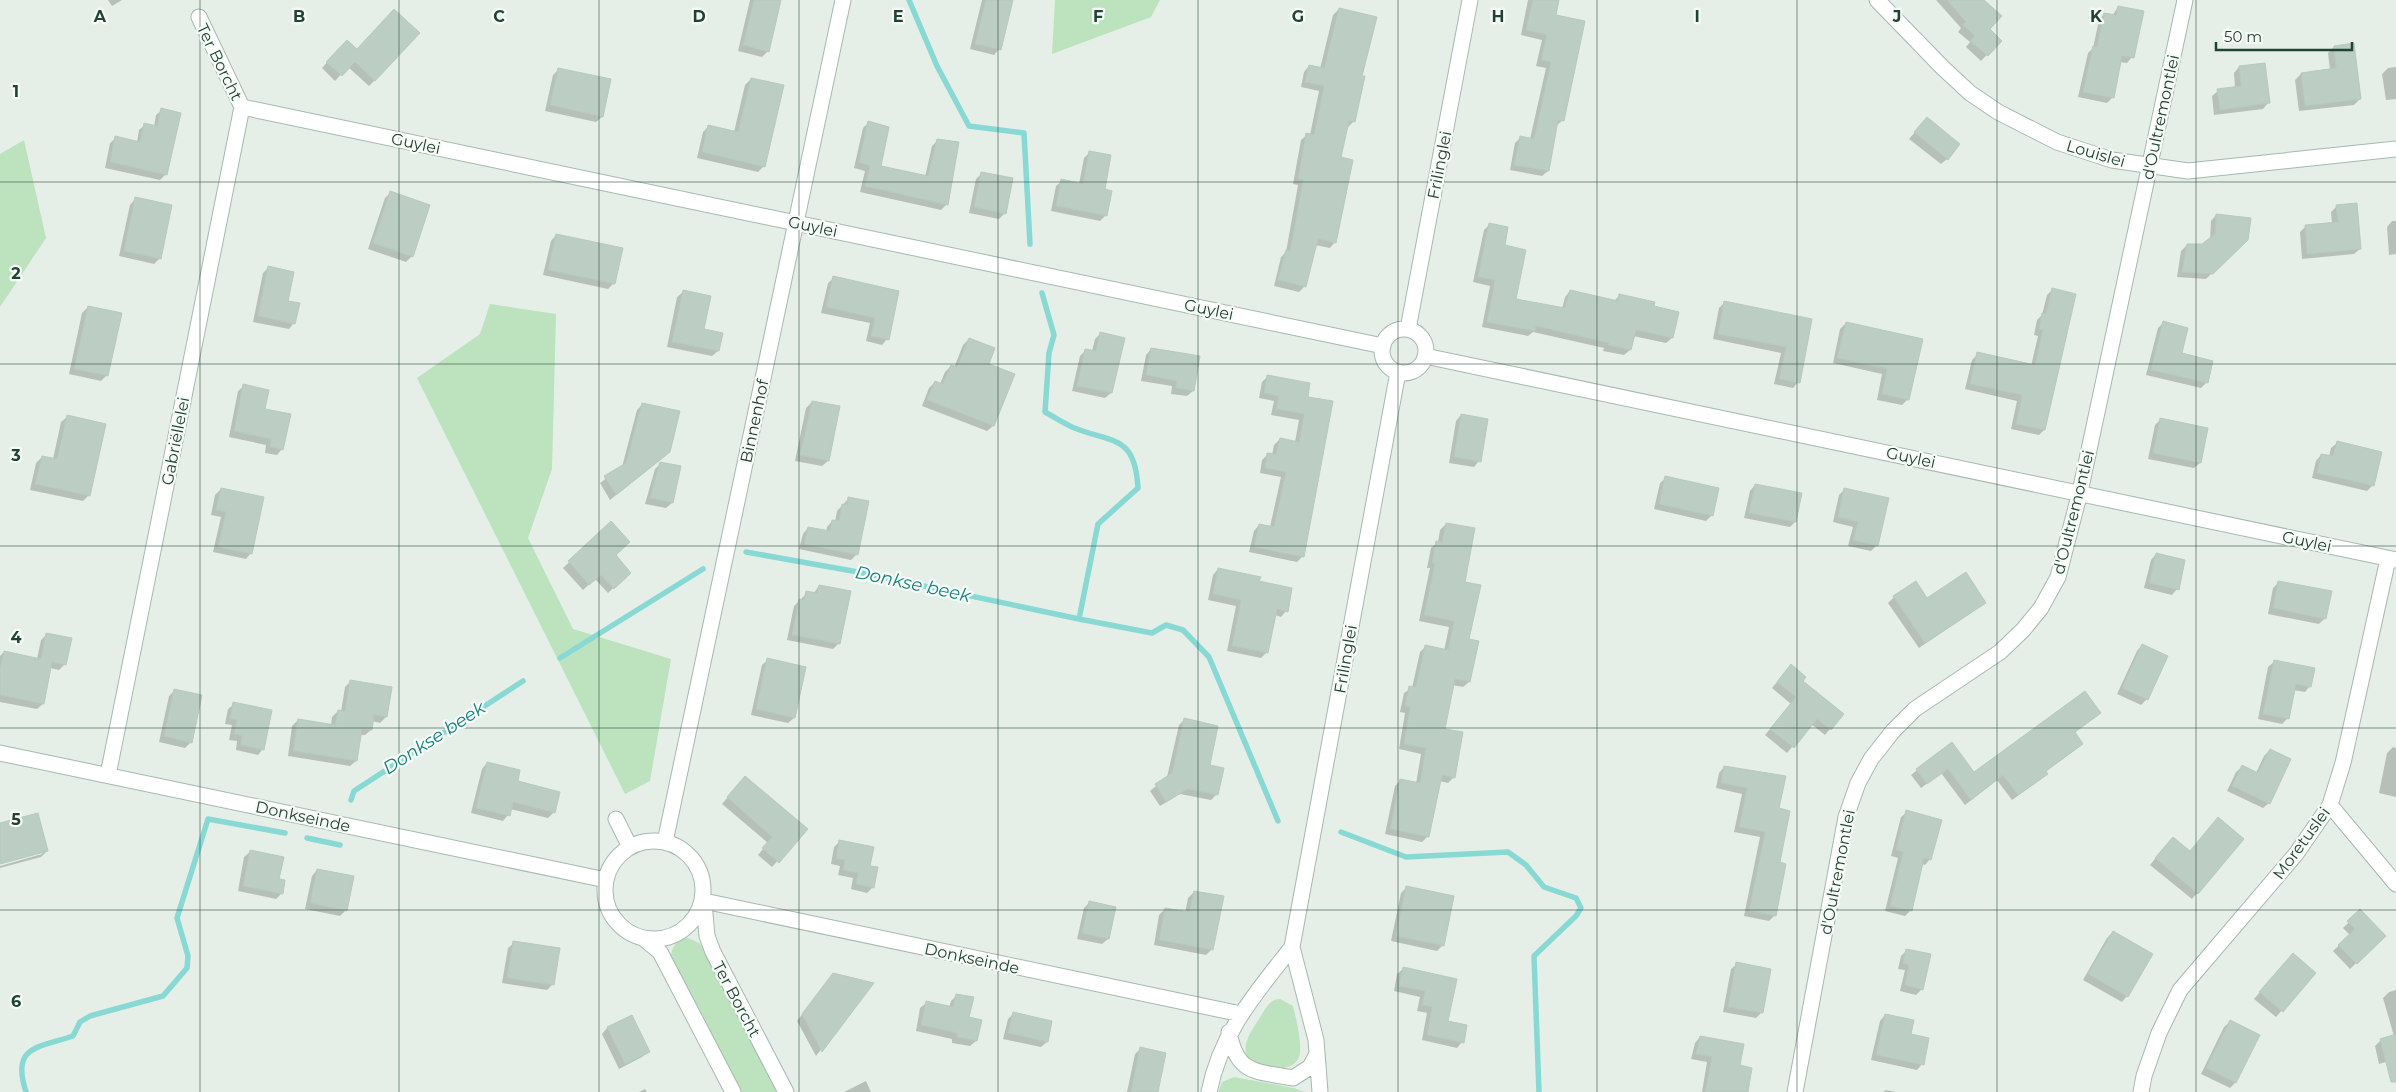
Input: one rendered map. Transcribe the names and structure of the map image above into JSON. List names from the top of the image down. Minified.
{"streets":{"street":["Ter Borcht","d'Oultremontlei","Guylei","Louislei","Frilinglei","Binnenhof","Gabriëllelei","Donkseinde","Moretuslei"]},"crossings":[["Ter Borcht","Guylei"],["Ter Borcht","Binnenhof"],["Ter Borcht","Gabriëllelei"],["Ter Borcht","Donkseinde"],["d'Oultremontlei","Guylei"],["d'Oultremontlei","Louislei"],["Guylei","Frilinglei"],["Guylei","Binnenhof"],["Guylei","Gabriëllelei"],["Guylei","Moretuslei"],["Frilinglei","Donkseinde"],["Binnenhof","Donkseinde"],["Gabriëllelei","Donkseinde"]],"water":["Donkse beek"],"scale_bar":"50 m","grid":{"columns":["A","B","C","D","E","F","G","H","I","J","K"],"rows":["1","2","3","4","5","6"]}}
